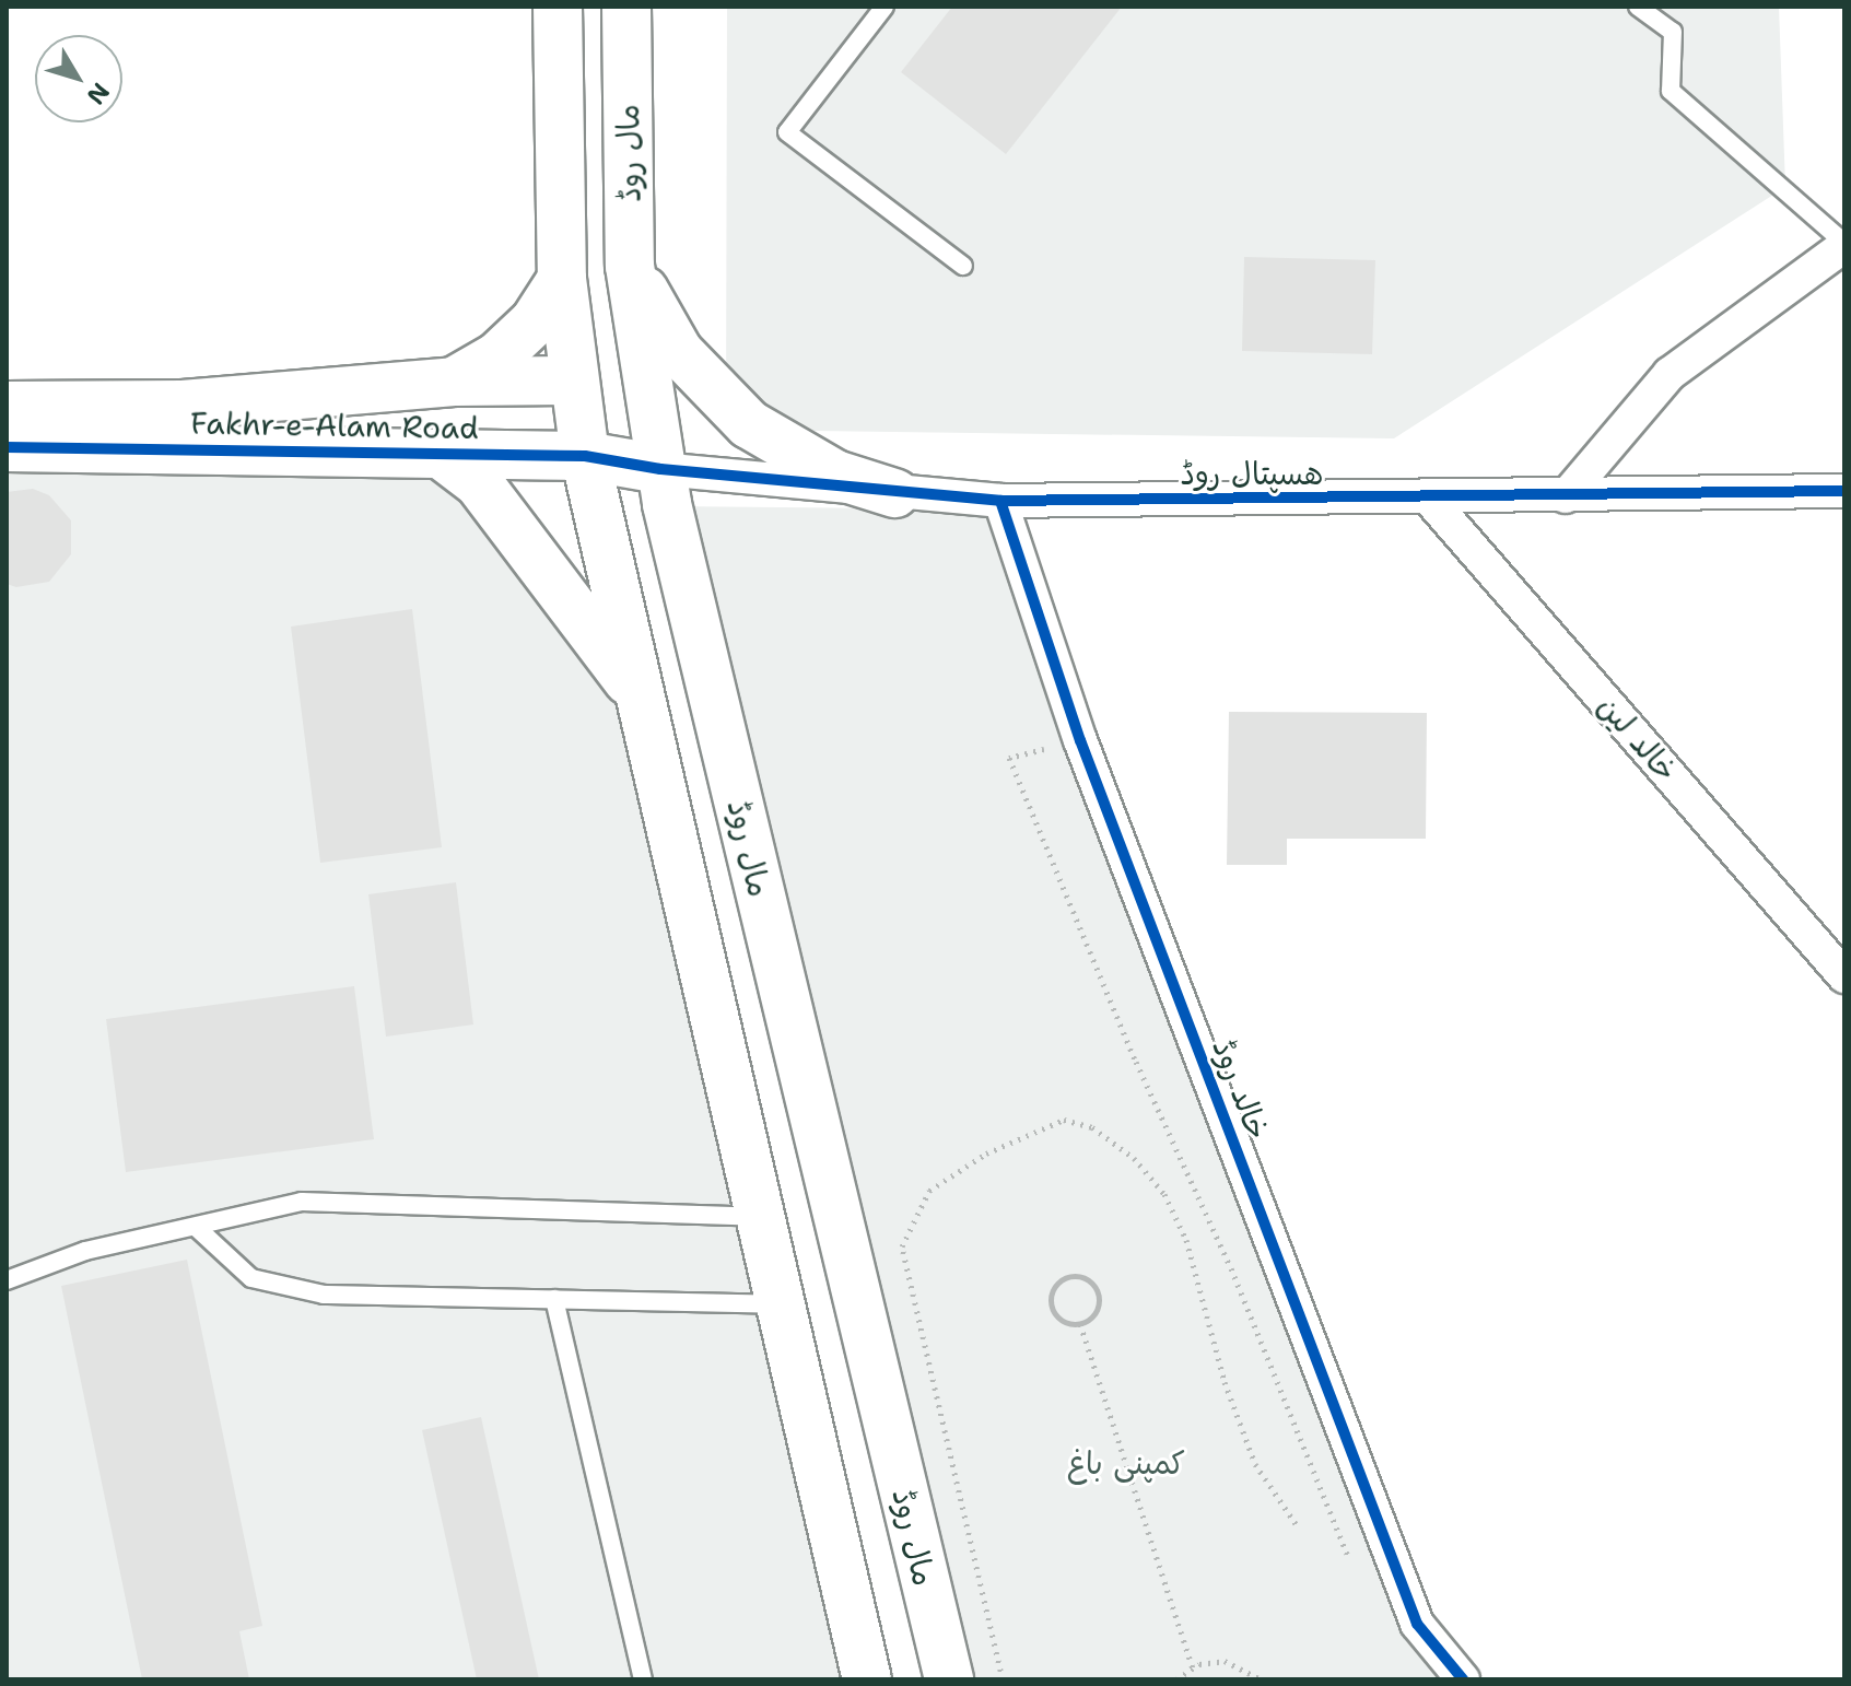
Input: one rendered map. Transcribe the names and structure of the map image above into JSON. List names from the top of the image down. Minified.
{"streets":{"main road":["مال روڈ","Fakhr-e-Alam Road"],"street":["ھسپتال روڈ","خالد لین","خالد روڈ"]},"crossings":[["مال روڈ","Fakhr-e-Alam Road"],["مال روڈ","ھسپتال روڈ"],["Fakhr-e-Alam Road","ھسپتال روڈ"],["ھسپتال روڈ","خالد لین"],["ھسپتال روڈ","خالد روڈ"]],"parks":["کمپنی باغ"],"north":"bottom right"}
